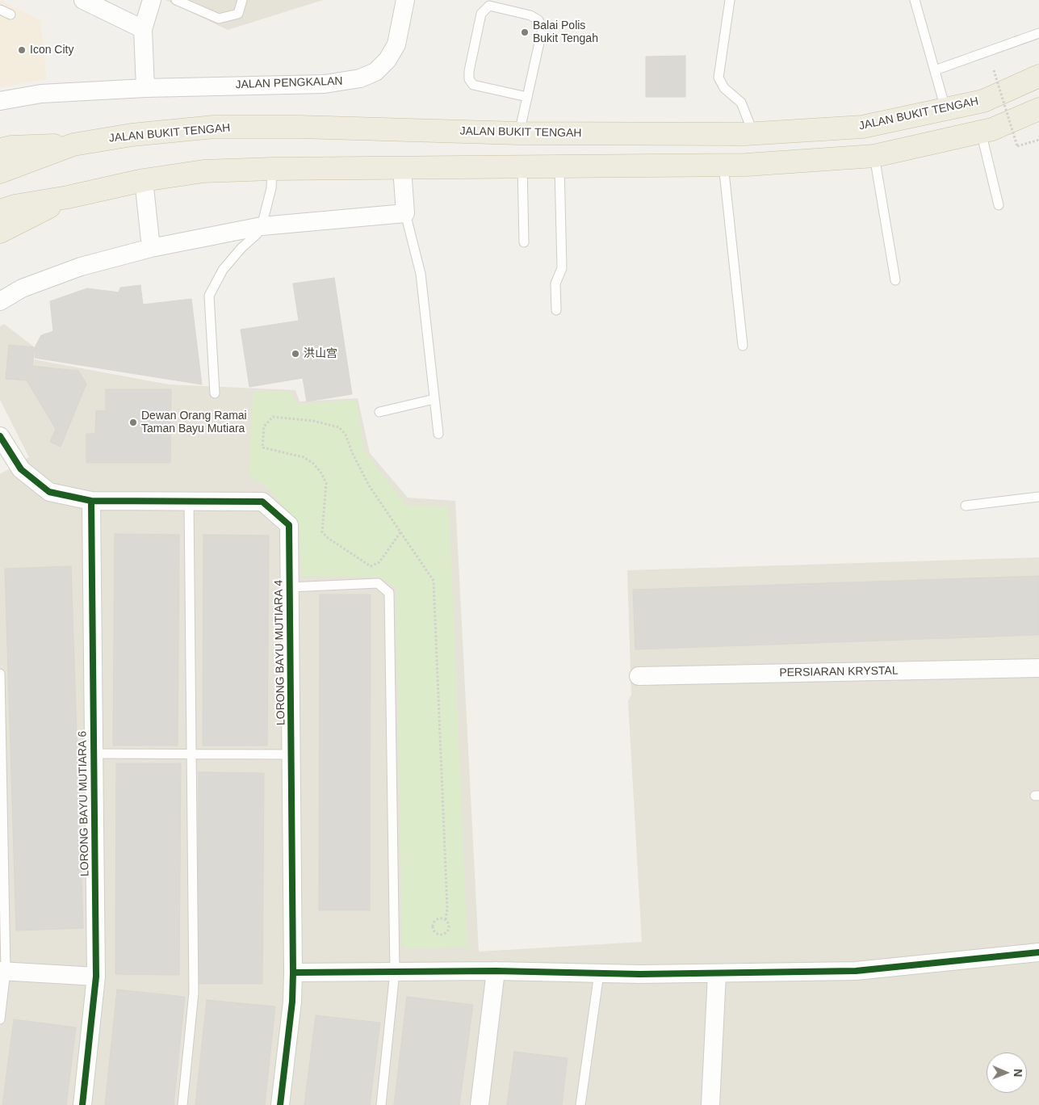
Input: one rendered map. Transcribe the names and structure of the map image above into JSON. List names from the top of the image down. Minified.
{"streets":{"highway":["JALAN BUKIT TENGAH"],"street":["JALAN PENGKALAN","LORONG BAYU MUTIARA 4","PERSIARAN KRYSTAL","LORONG BAYU MUTIARA 6"]},"crossings":[["LORONG BAYU MUTIARA 4","LORONG BAYU MUTIARA 6"]],"places":["Balai Polis Bukit Tengah","Icon City","洪山宫","Dewan Orang Ramai Taman Bayu Mutiara"],"north":"right"}
